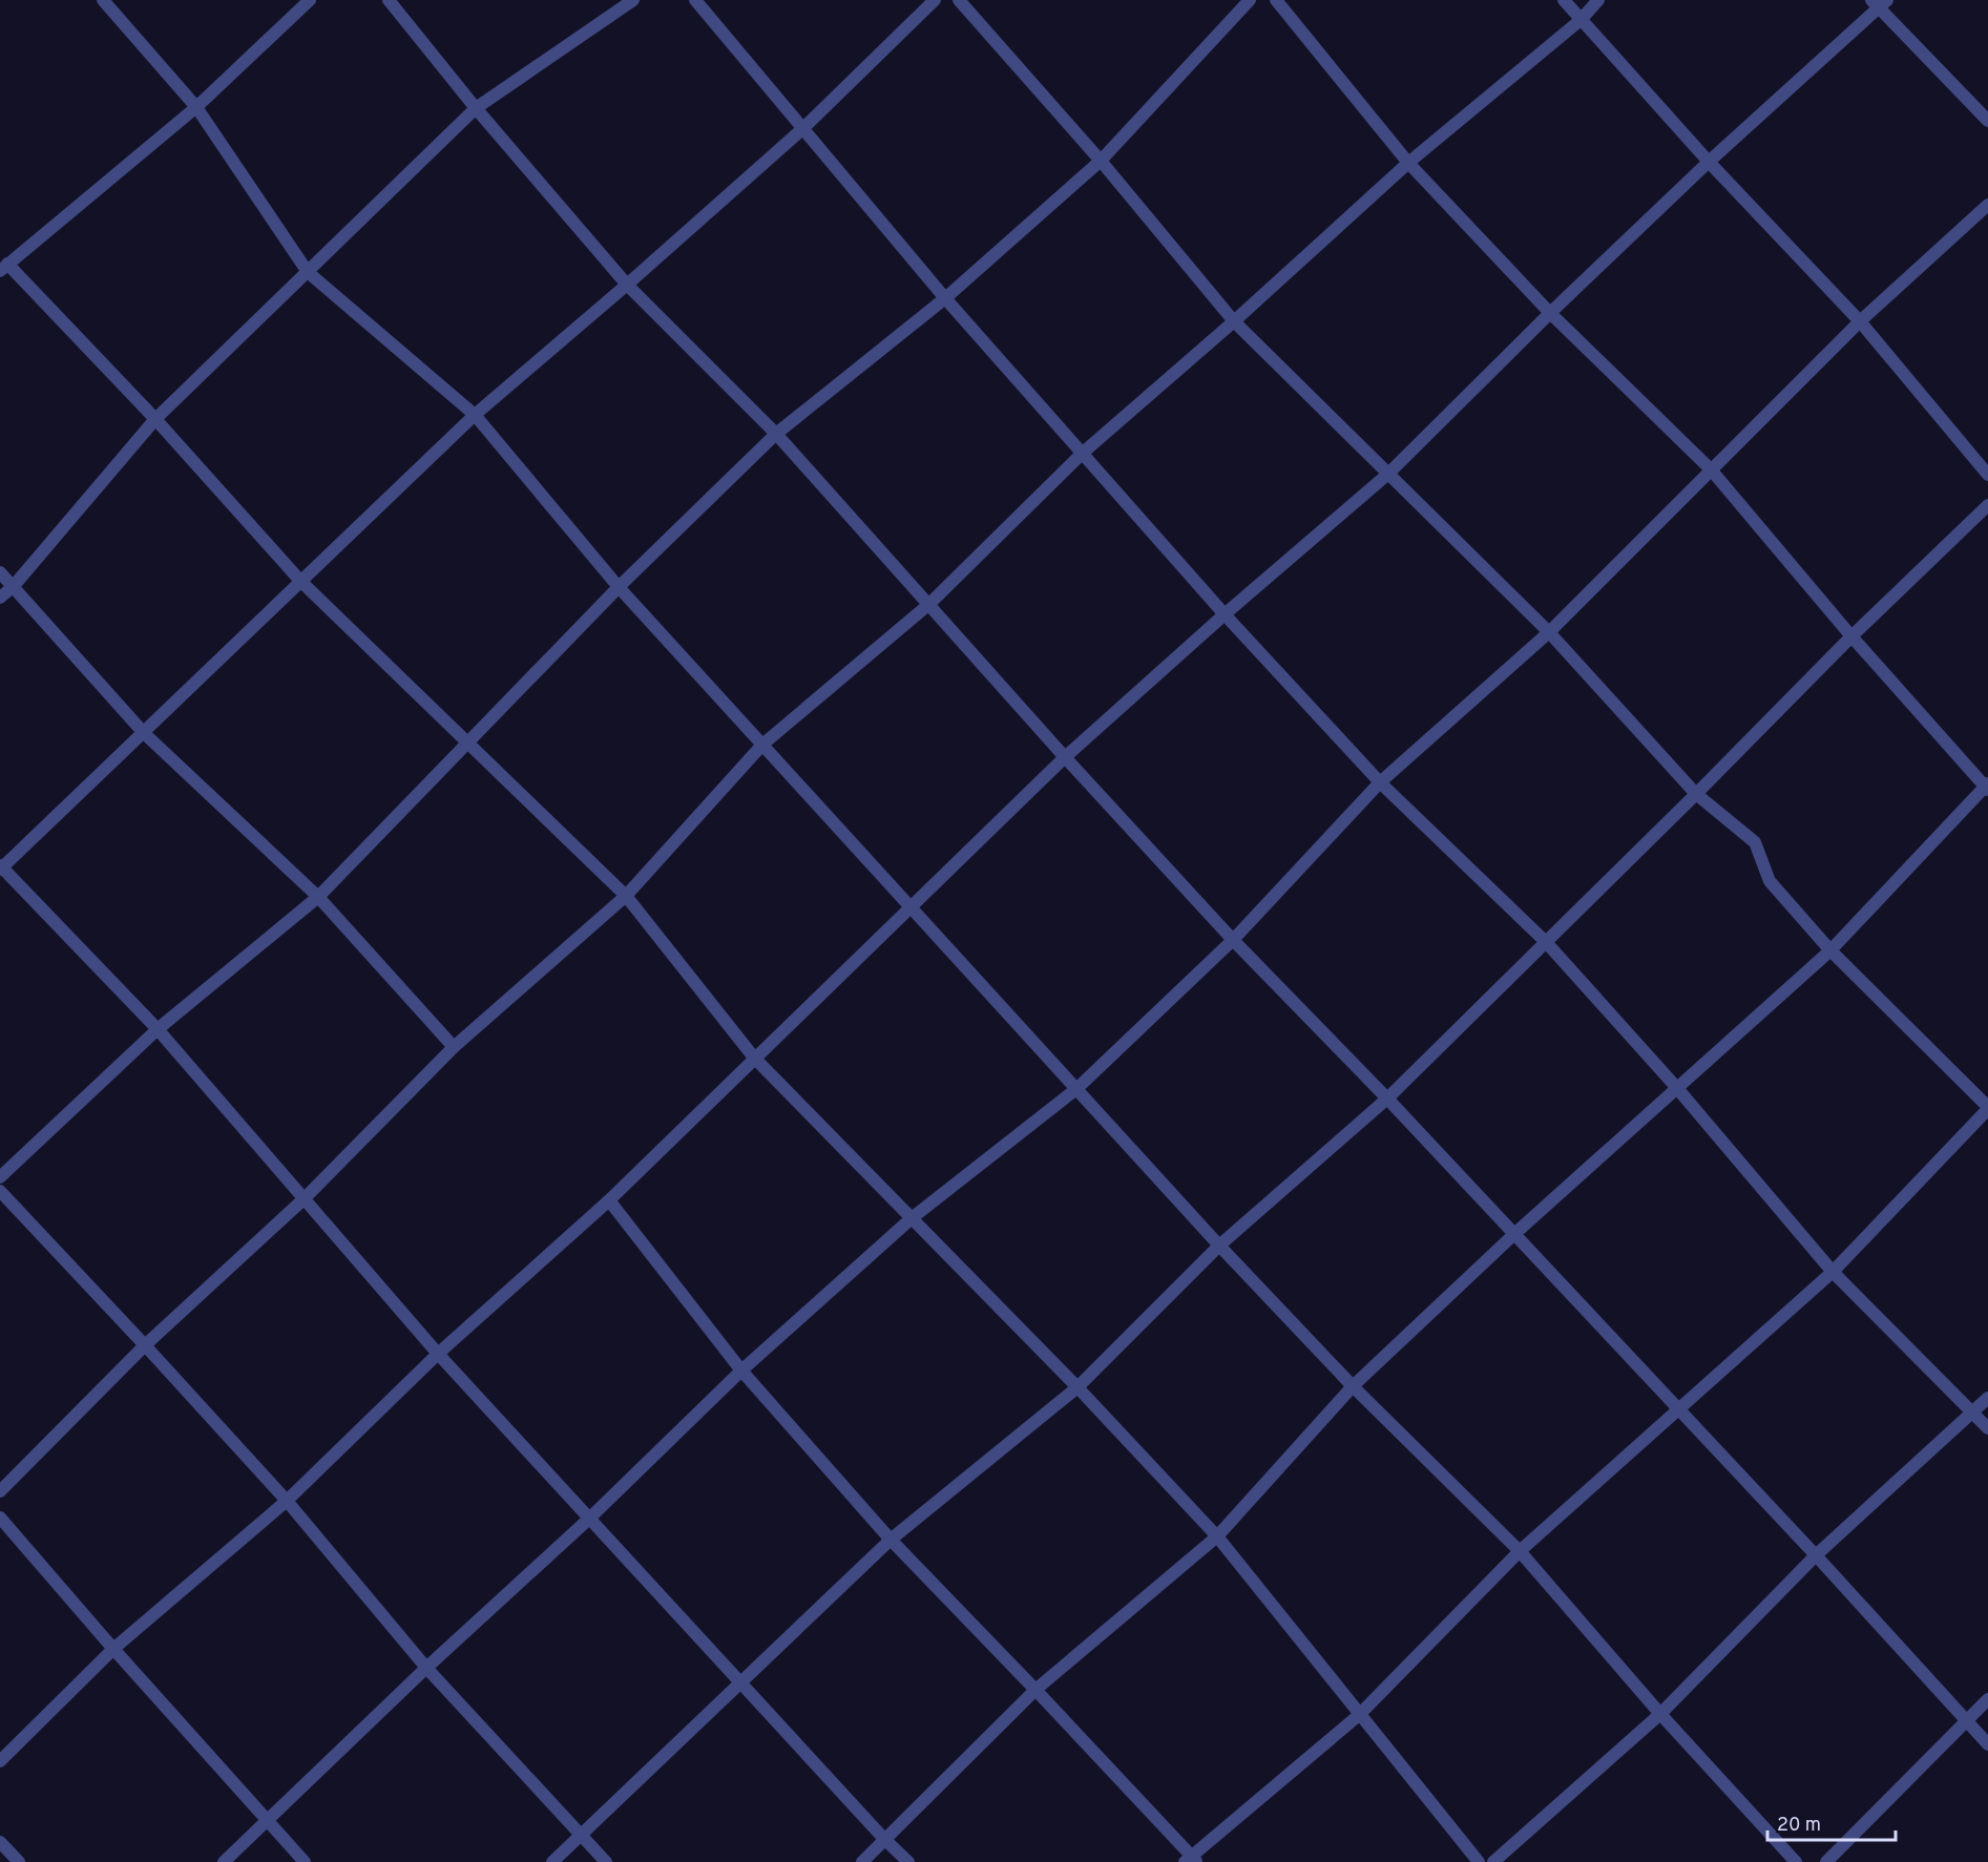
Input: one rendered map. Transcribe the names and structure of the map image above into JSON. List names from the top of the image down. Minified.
{"scale_bar":"20 m"}
